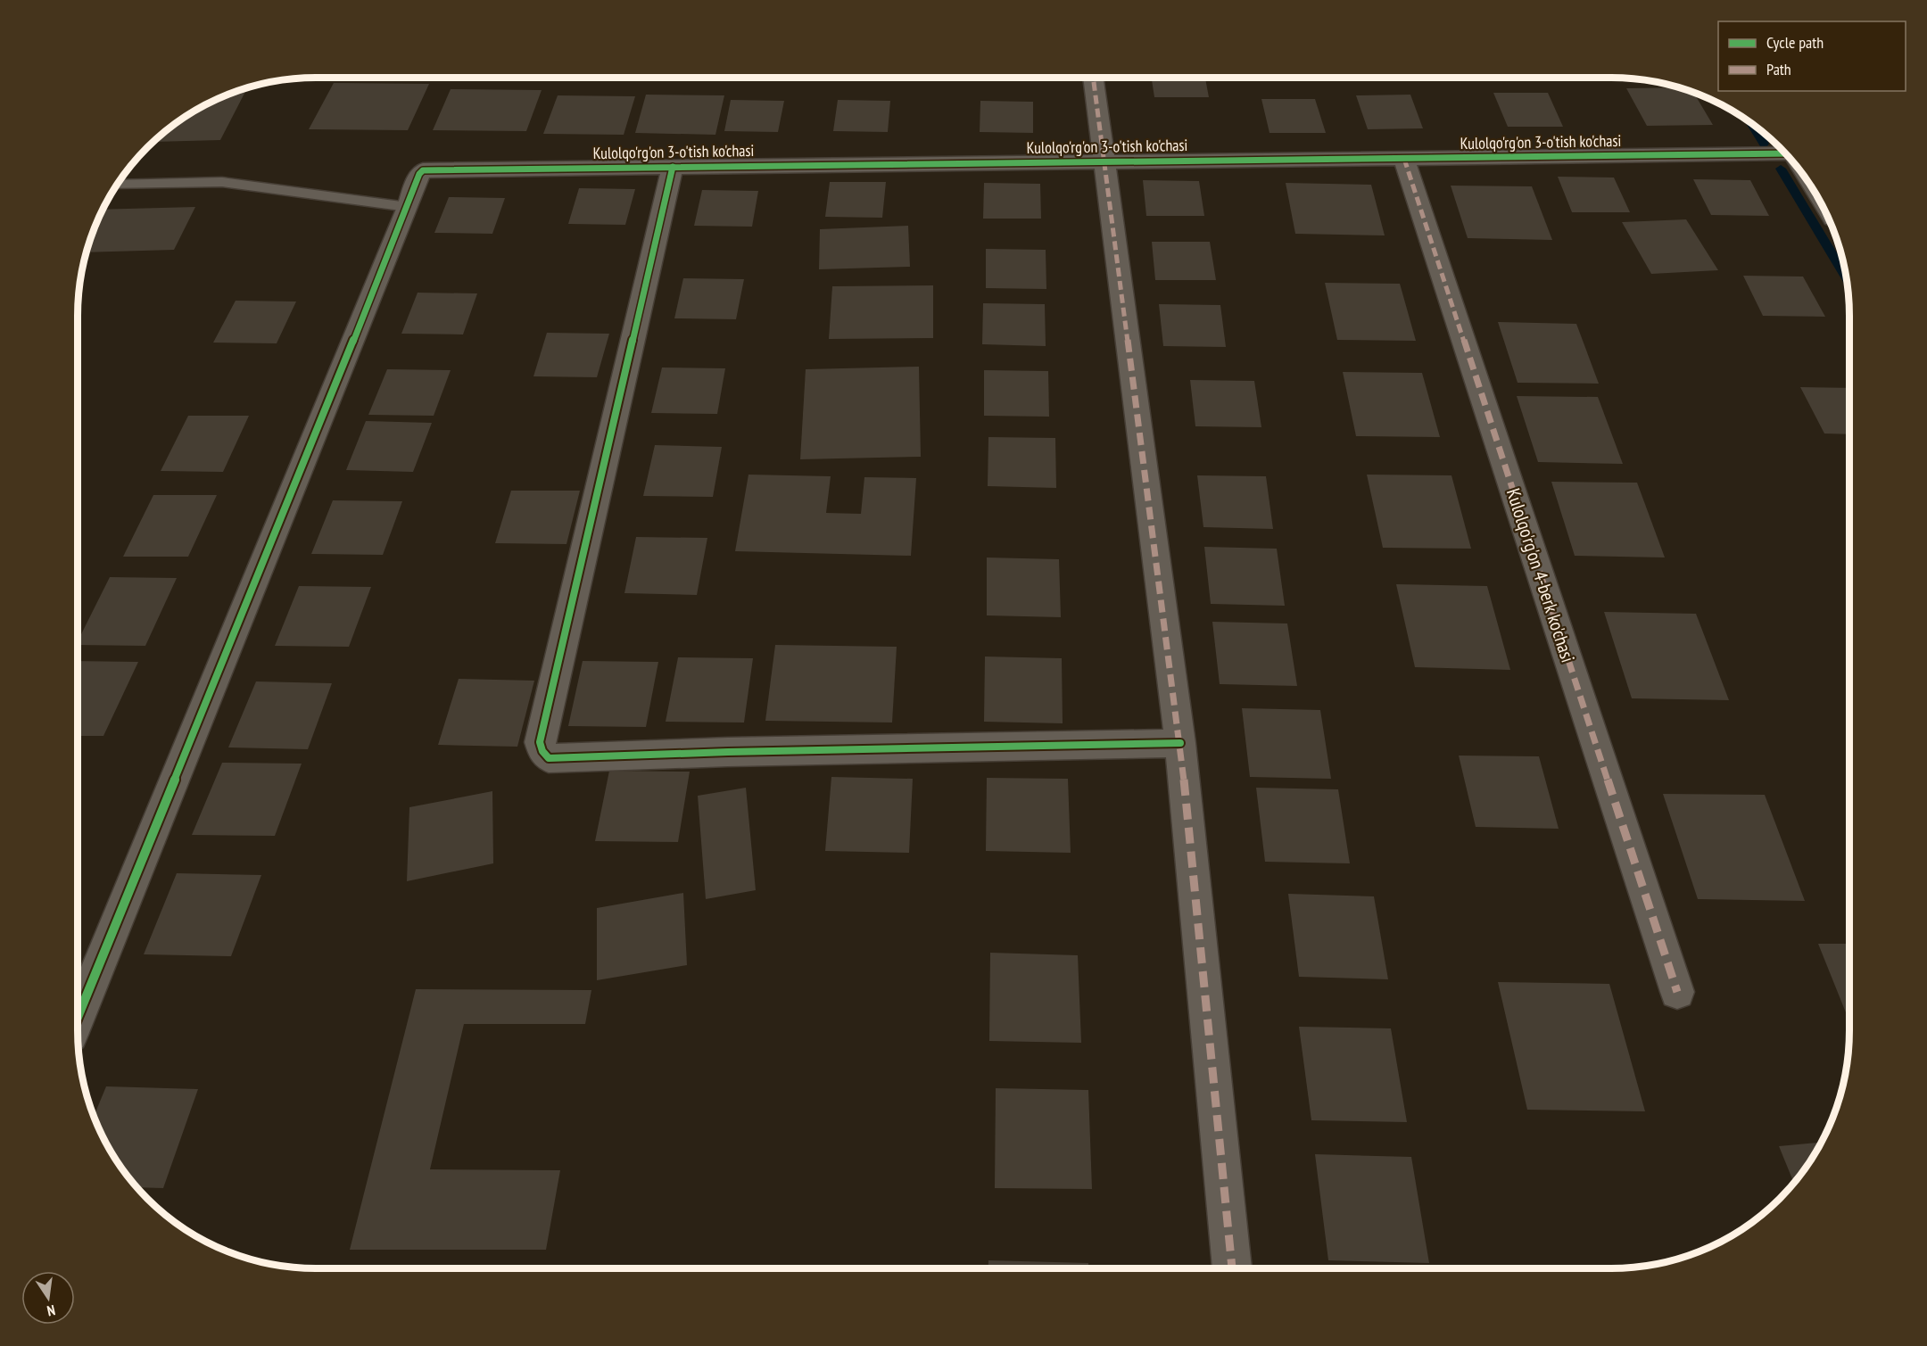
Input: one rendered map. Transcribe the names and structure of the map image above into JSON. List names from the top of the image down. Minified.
{"streets":{"street":["Kulolqo'rg'on 3-o'tish ko'chasi","Kulolqo'rg'on 4-berk ko'chasi"]},"crossings":[["Kulolqo'rg'on 3-o'tish ko'chasi","Kulolqo'rg'on 4-berk ko'chasi"]],"legend":["Cycle path","Path"],"north":"bottom"}
